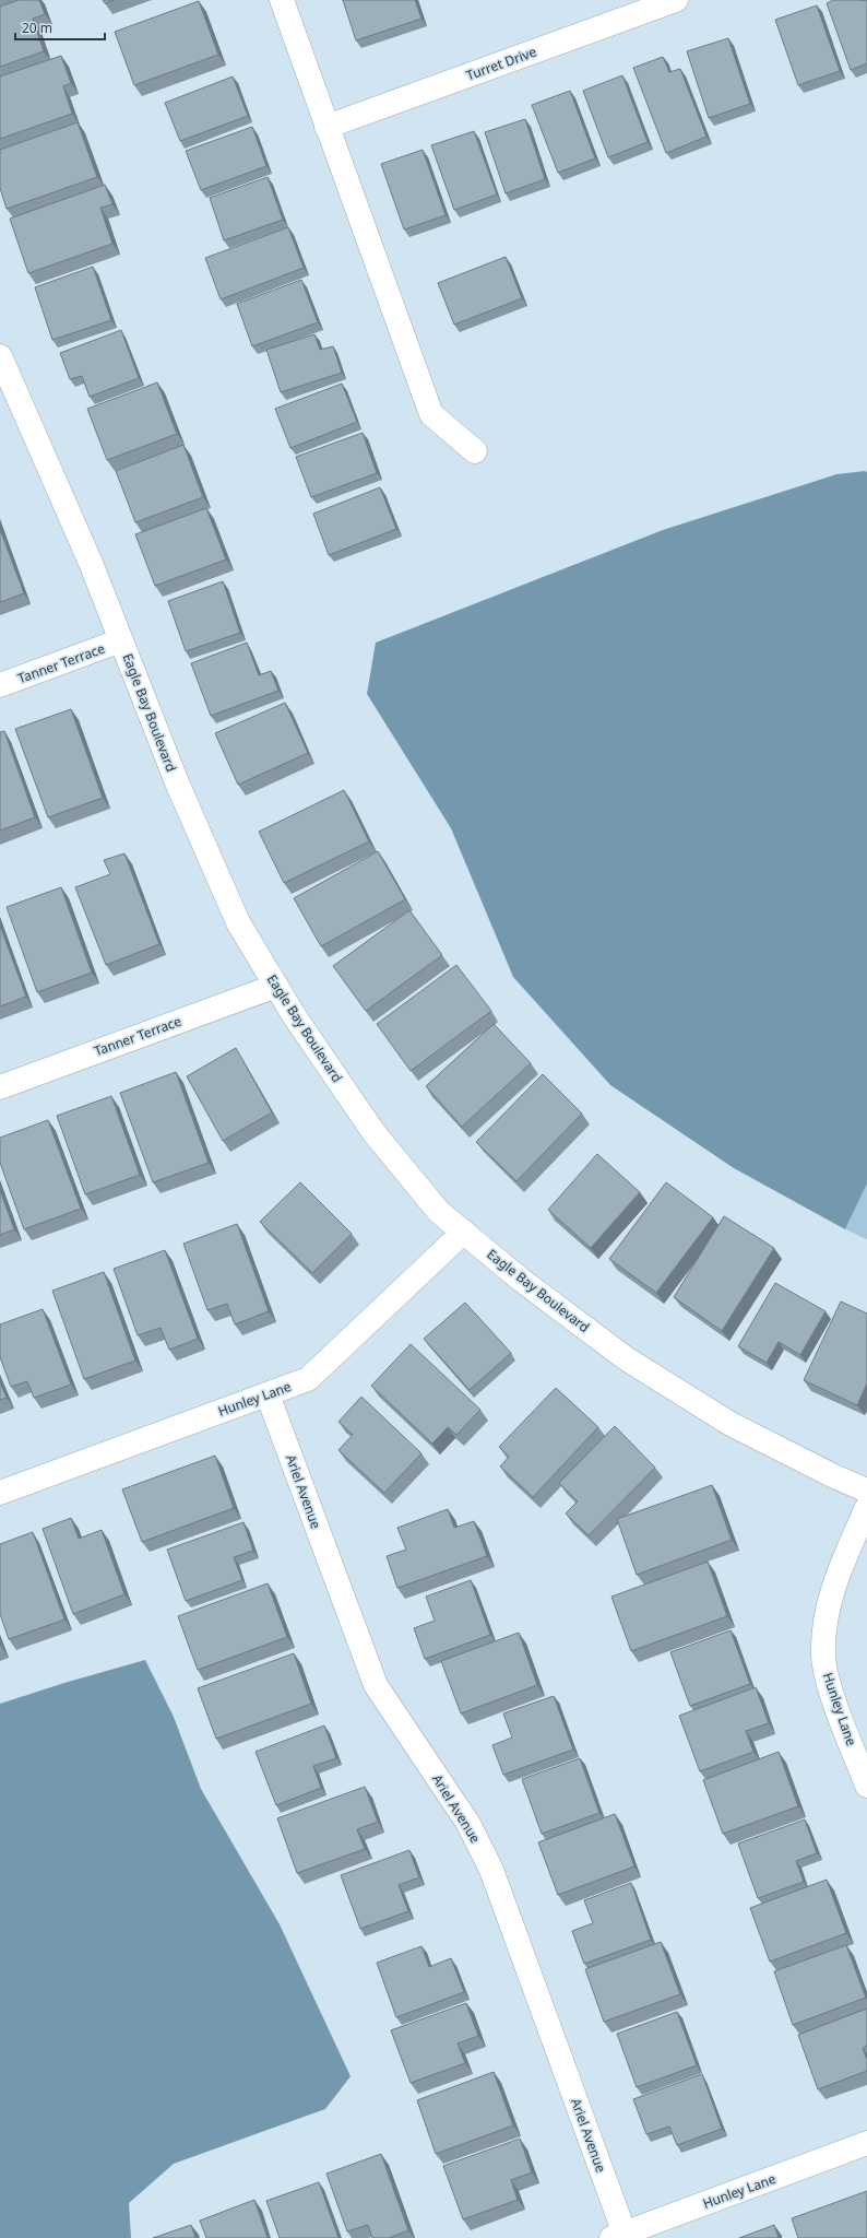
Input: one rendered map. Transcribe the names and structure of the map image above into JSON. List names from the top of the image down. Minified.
{"streets":{"street":["Turret Drive","Tanner Terrace","Eagle Bay Boulevard","Hunley Lane","Ariel Avenue"]},"crossings":[["Tanner Terrace","Eagle Bay Boulevard"],["Eagle Bay Boulevard","Hunley Lane"],["Hunley Lane","Ariel Avenue"]],"scale_bar":"20 m"}
